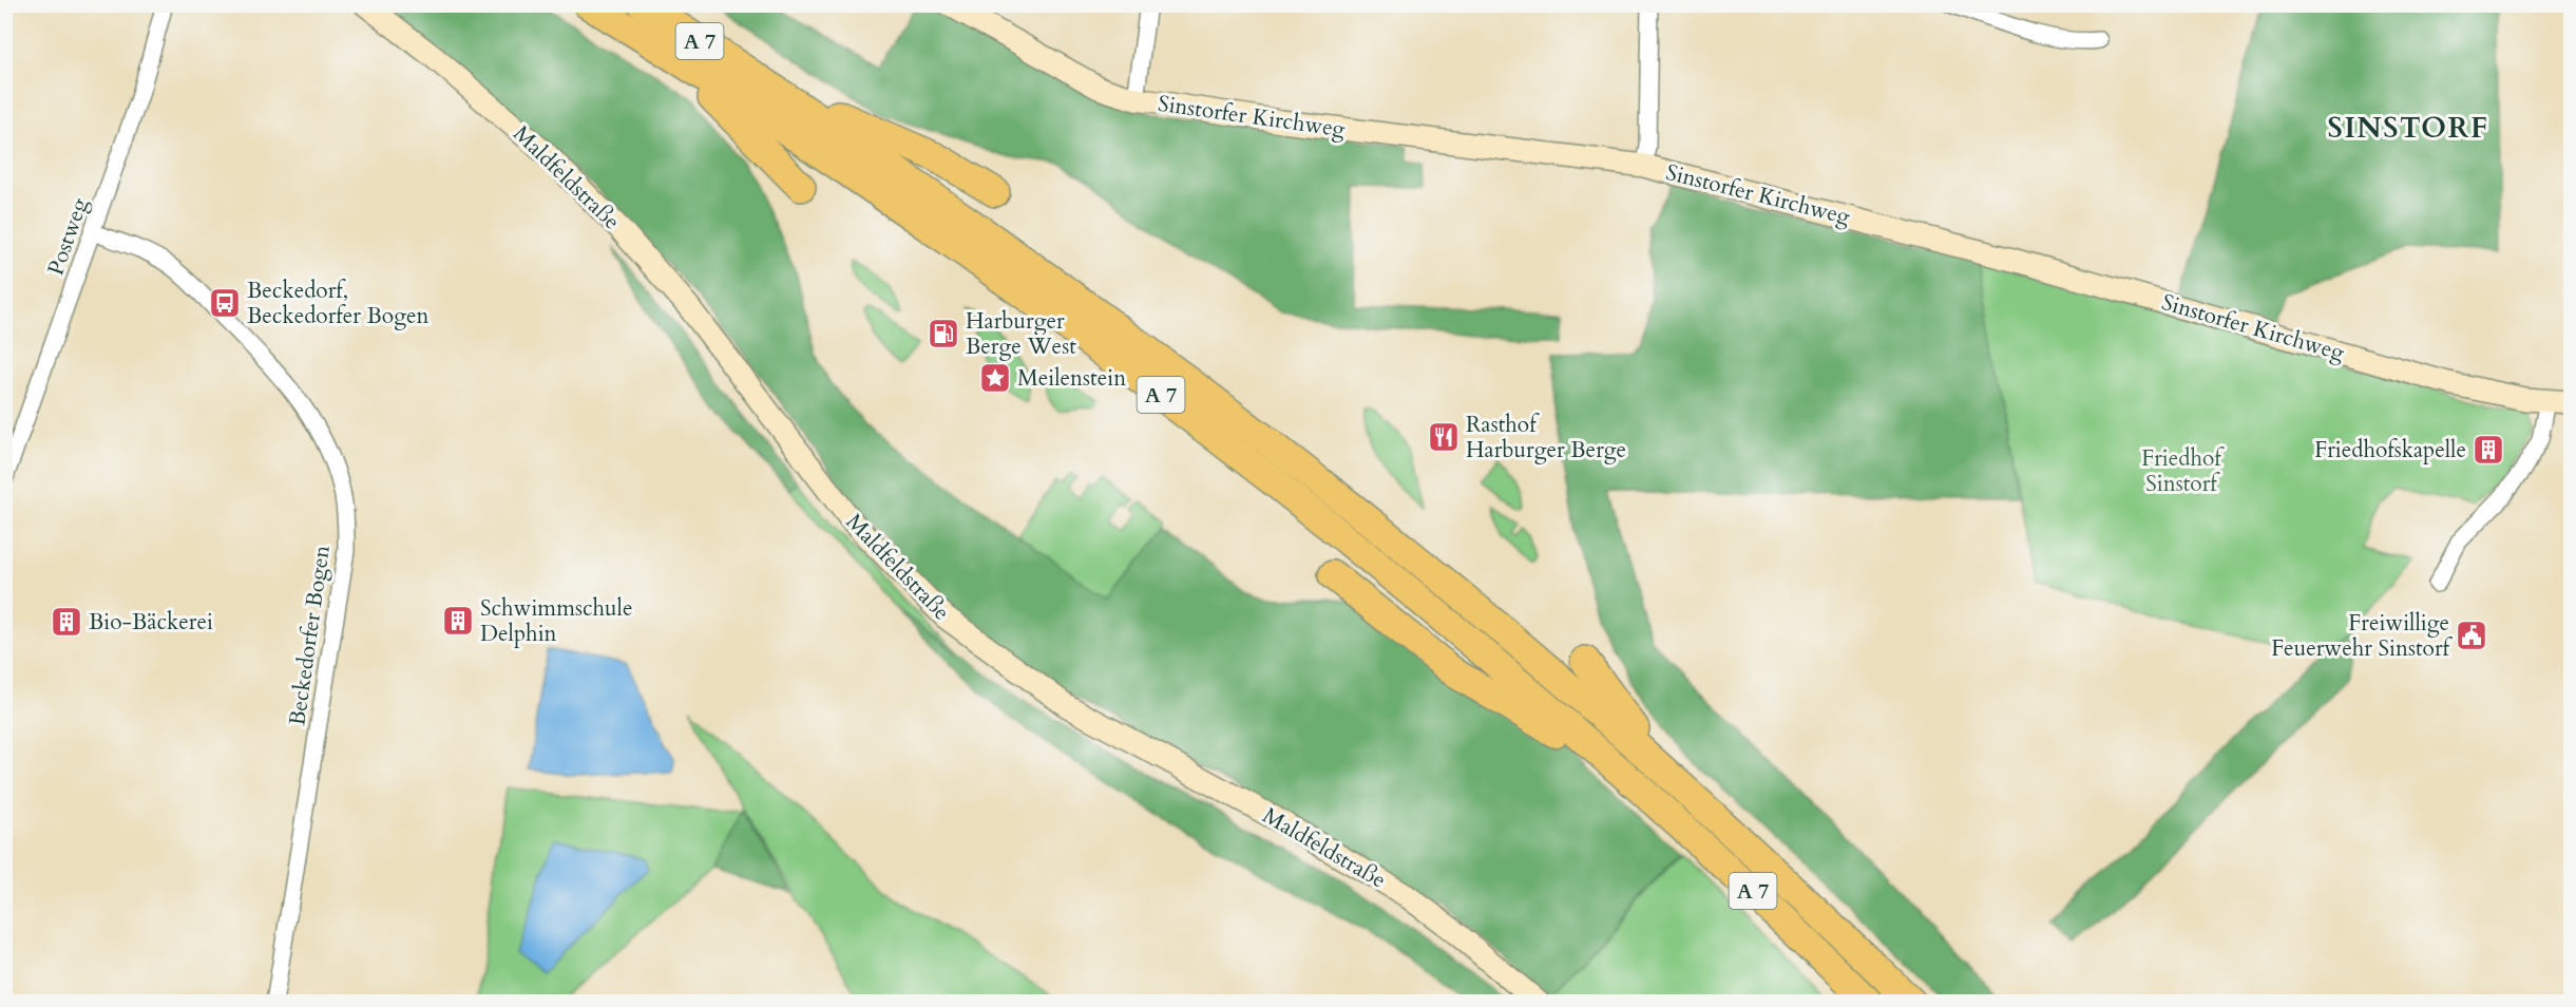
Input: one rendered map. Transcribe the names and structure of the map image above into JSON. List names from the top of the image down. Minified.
{"streets":{"highway":["A 7"],"street":["Sinstorfer Kirchweg","Maldfeldstraße","Postweg","Beckedorfer Bogen"]},"crossings":[["Postweg","Beckedorfer Bogen"]],"districts":["SINSTORF"],"parks":["Friedhof Sinstorf"],"places":{"bus stop":["Beckedorf, Beckedorfer Bogen"],"fuel station":["Harburger Berge West"],"place":["Meilenstein"],"restaurant":["Rasthof Harburger Berge"],"building":["Friedhofskapelle","Schwimmschule Delphin","Bio-Bäckerei"],"public building":["Freiwillige Feuerwehr Sinstorf"]}}
